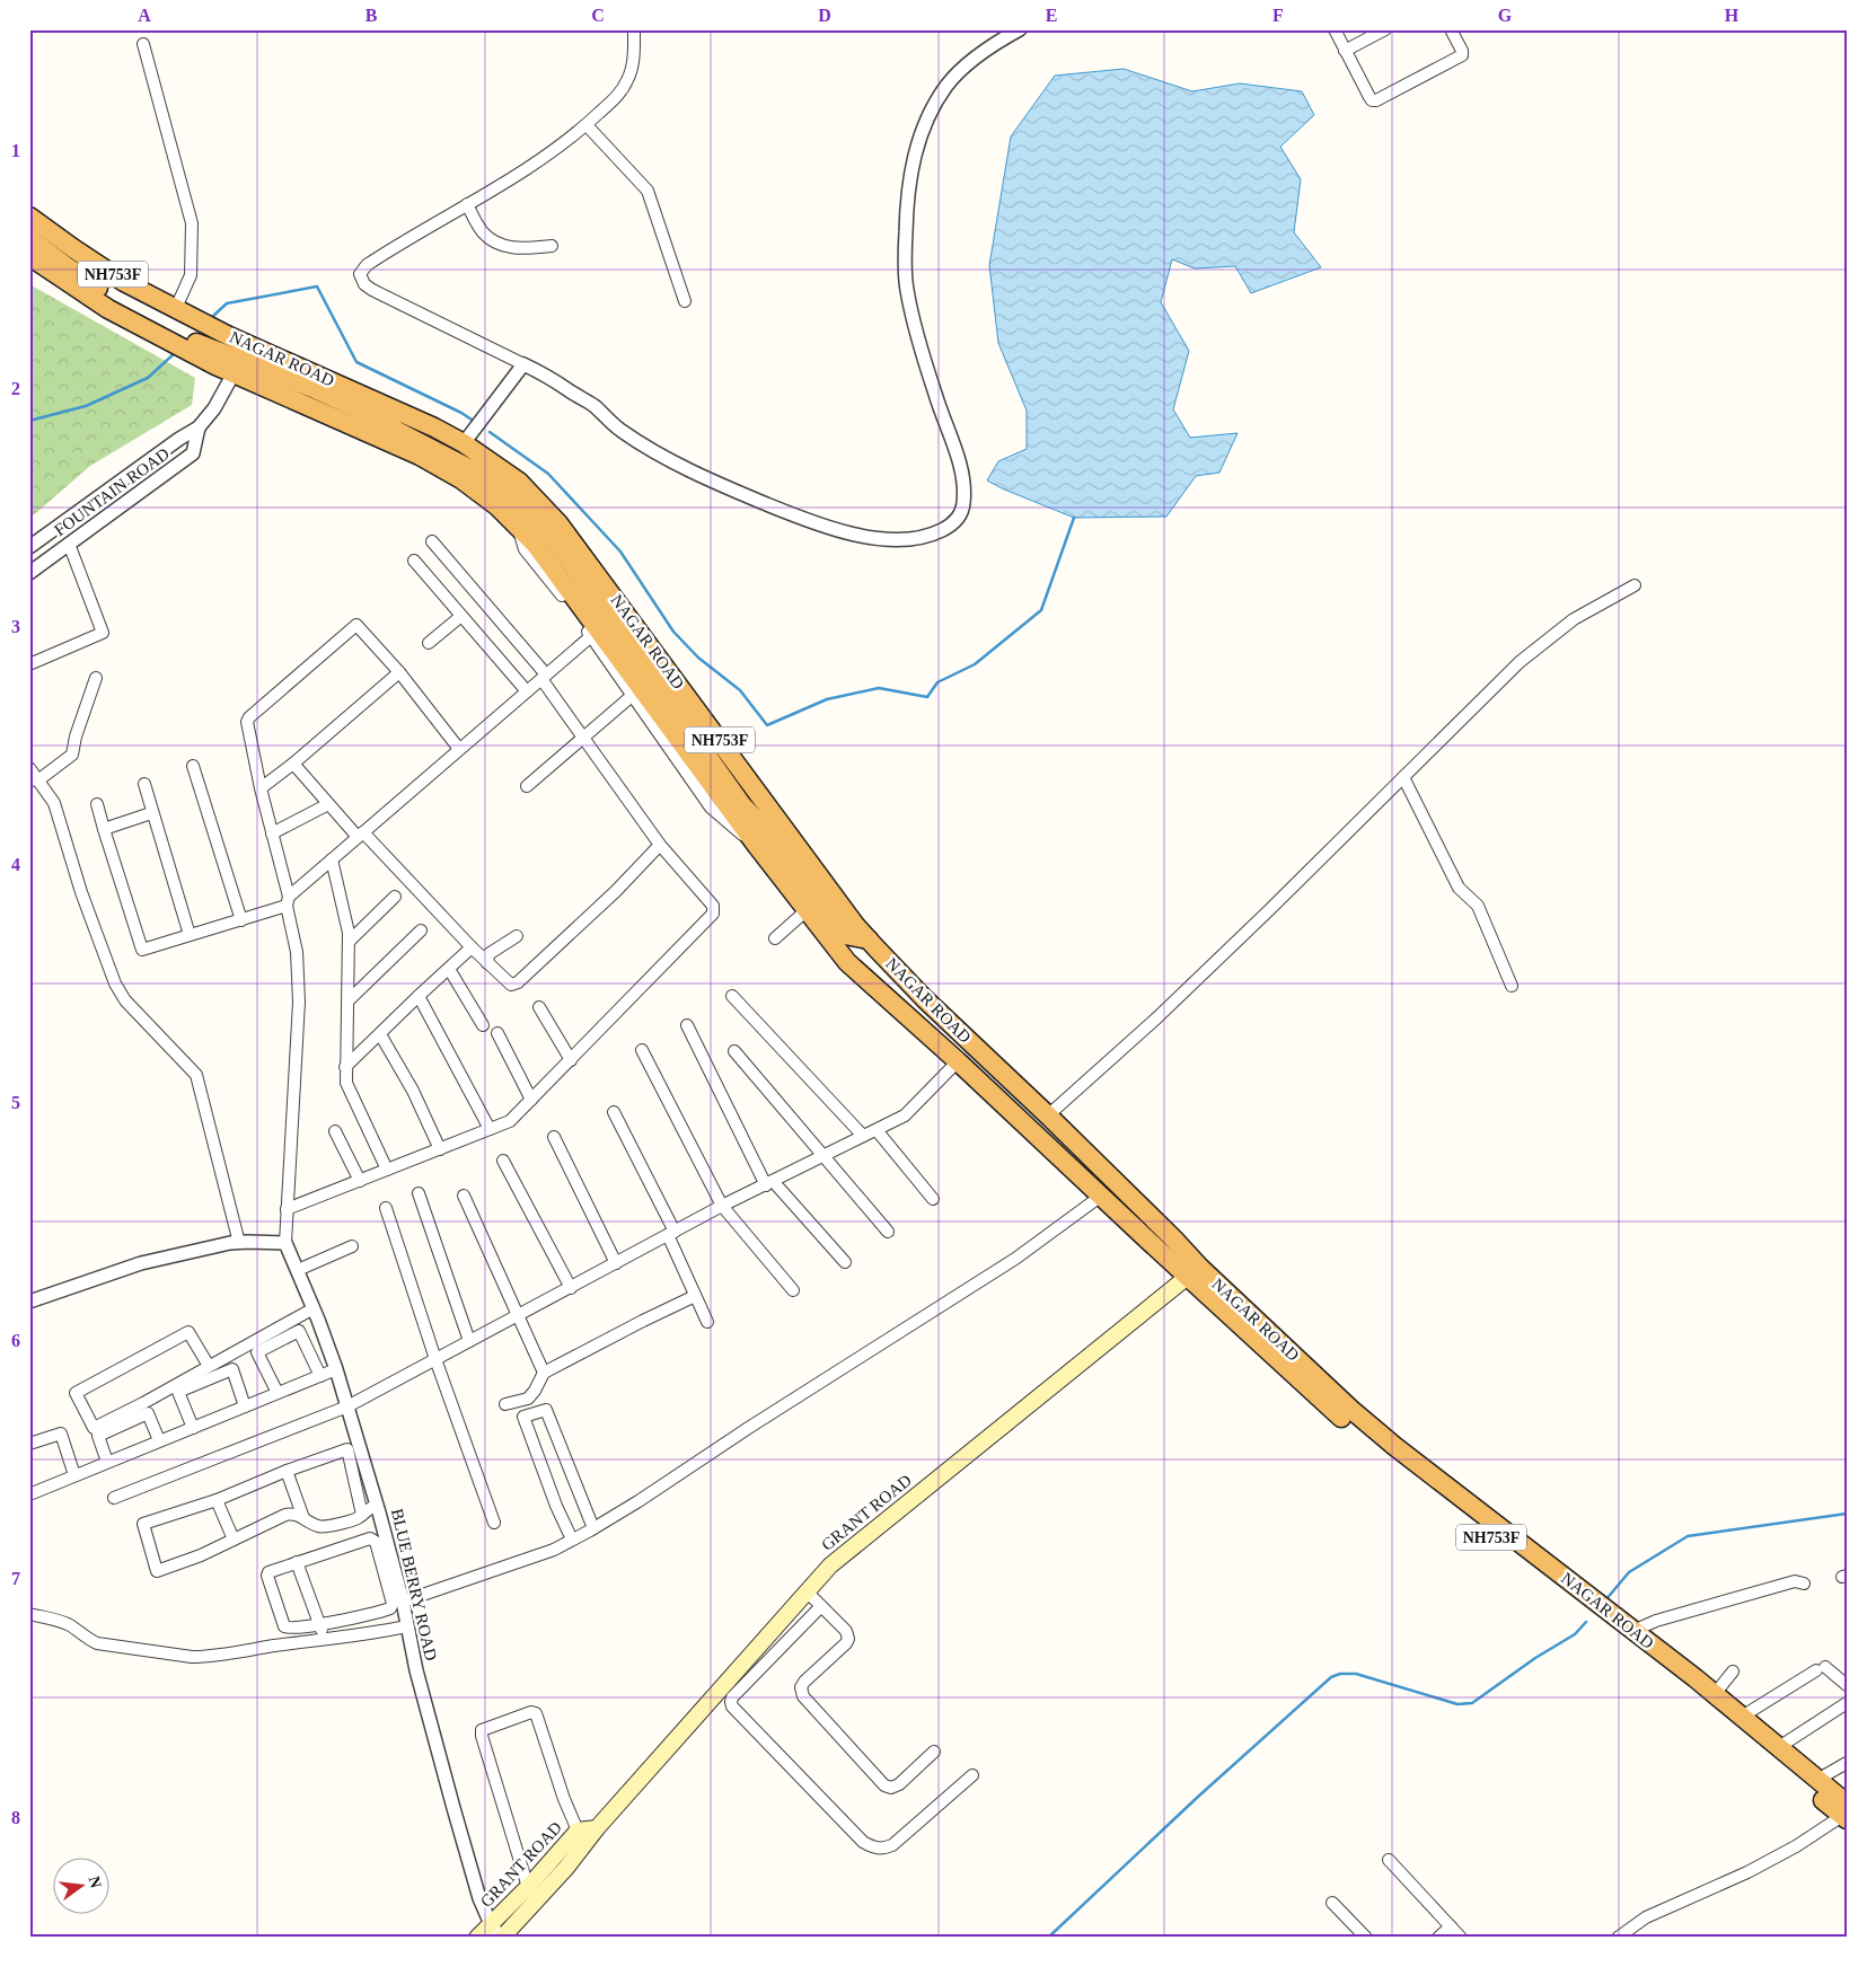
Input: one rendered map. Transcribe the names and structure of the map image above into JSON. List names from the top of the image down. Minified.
{"streets":{"highway":["NH753F","NAGAR ROAD"],"main road":["GRANT ROAD"],"street":["FOUNTAIN ROAD","BLUE BERRY ROAD"]},"crossings":[["NAGAR ROAD","FOUNTAIN ROAD"],["NAGAR ROAD","GRANT ROAD"],["GRANT ROAD","BLUE BERRY ROAD"]],"north":"right","grid":{"columns":["A","B","C","D","E","F","G","H"],"rows":["1","2","3","4","5","6","7","8"]}}
